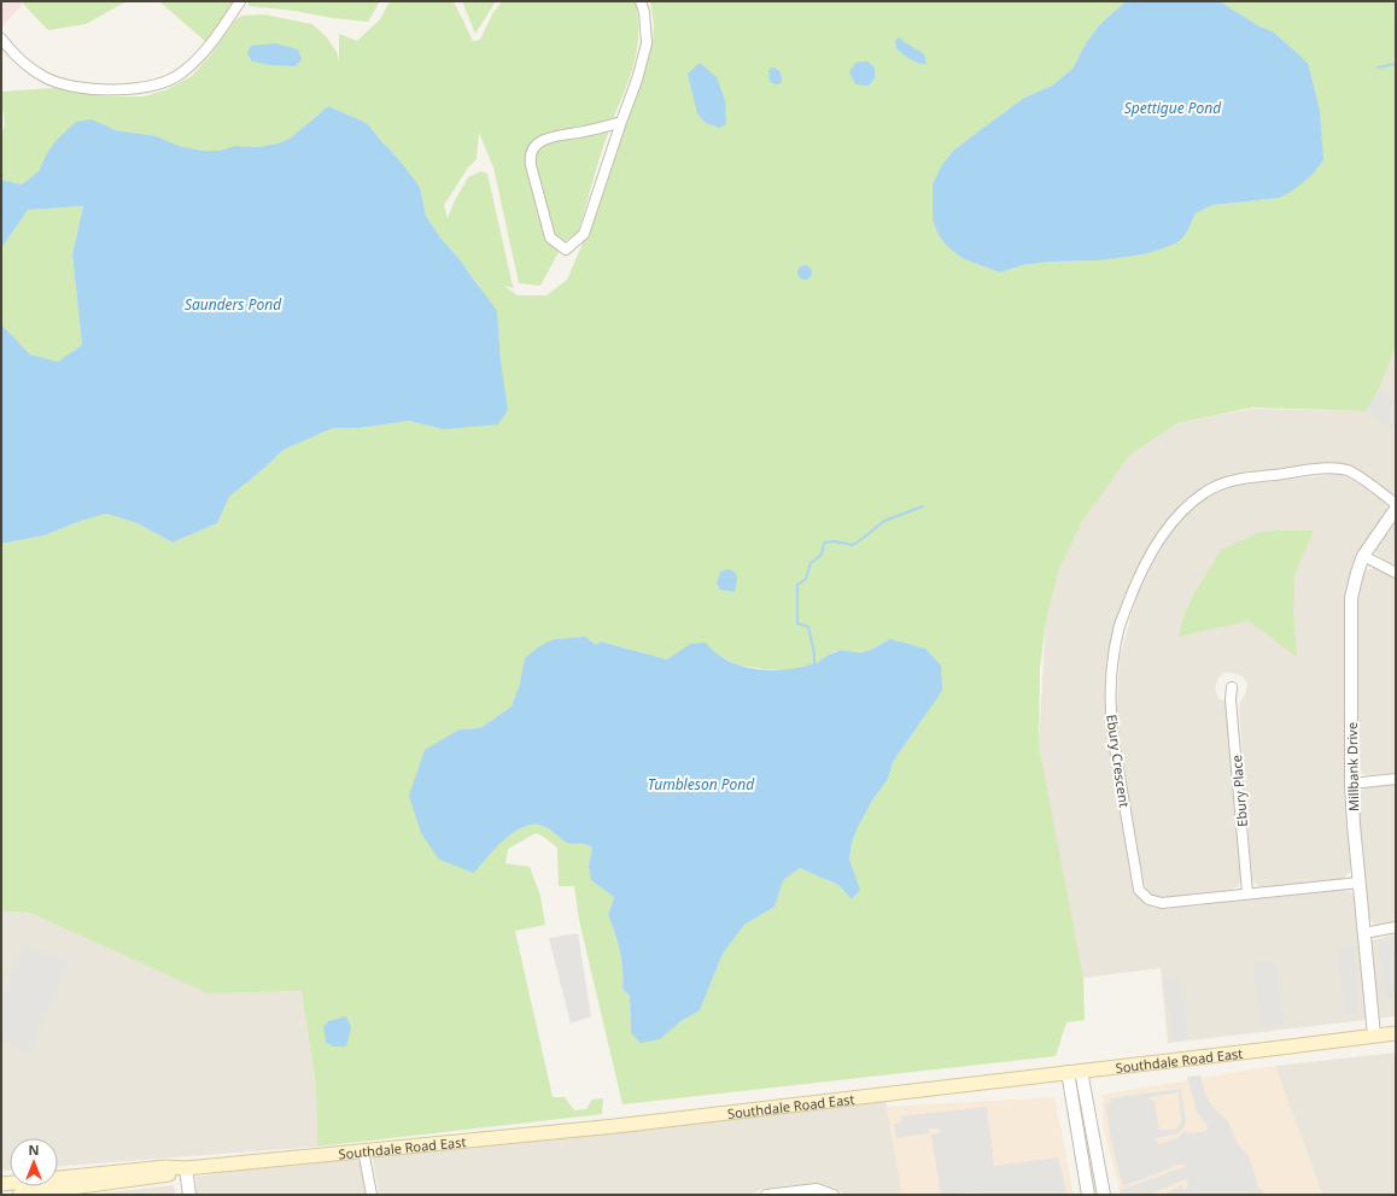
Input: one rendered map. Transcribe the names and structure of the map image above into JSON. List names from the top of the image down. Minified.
{"streets":{"main road":["Southdale Road East"],"street":["Ebury Crescent","Millbank Drive","Ebury Place"]},"crossings":[["Ebury Crescent","Millbank Drive"],["Ebury Crescent","Ebury Place"],["Millbank Drive","Southdale Road East"]],"water":["Spettigue Pond","Saunders Pond","Tumbleson Pond"],"north":"top"}
